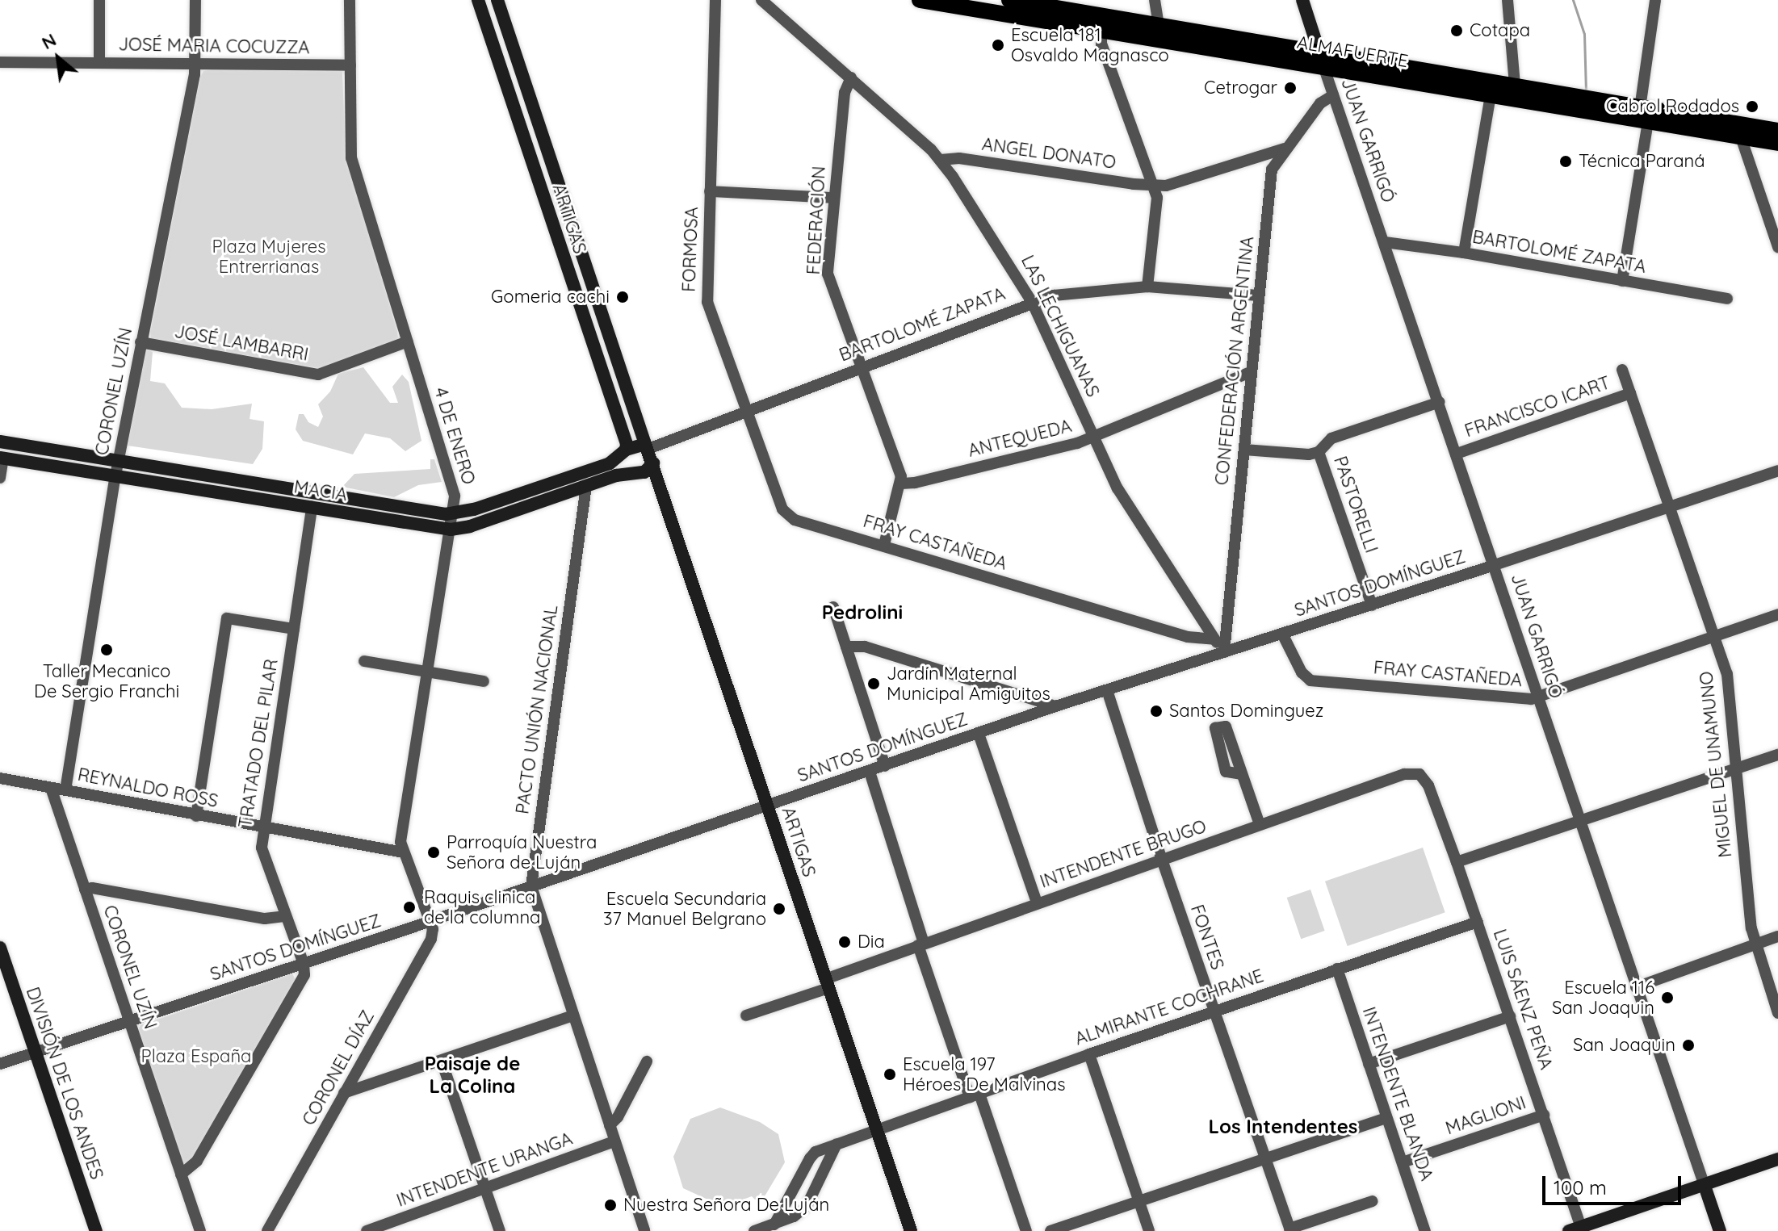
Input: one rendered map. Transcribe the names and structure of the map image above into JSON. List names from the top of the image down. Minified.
{"streets":{"main road":["ALMAFUERTE"],"street":["JOSÉ MARIA COCUZZA","JUAN GARRIGÓ","ANGEL DONATO","ARTIGAS","FEDERACIÓN","FORMOSA","BARTOLOMÉ ZAPATA","LAS LECHIGUANAS","JOSÉ LAMBARRI","CONFEDERACIÓN ARGENTINA","CORONEL UZÍN","FRANCISCO ICART","4 DE ENERO","ANTEQUEDA","MACIA","PASTORELLI","FRAY CASTAÑEDA","SANTOS DOMÍNGUEZ","PACTO UNIÓN NACIONAL","TRATADO DEL PILAR","MIGUEL DE UNAMUNO","REYNALDO ROSS","INTENDENTE BRUGO","FONTES","LUIS SÁENZ PEÑA","ALMIRANTE COCHRANE","CORONEL DÍAZ","DIVISIÓN DE LOS ANDES","INTENDENTE BLANDA","MAGLIONI","INTENDENTE URANGA"]},"crossings":[["JOSÉ MARIA COCUZZA","CORONEL UZÍN"],["JOSÉ MARIA COCUZZA","4 DE ENERO"],["ALMAFUERTE","JUAN GARRIGÓ"],["JUAN GARRIGÓ","BARTOLOMÉ ZAPATA"],["JUAN GARRIGÓ","CONFEDERACIÓN ARGENTINA"],["JUAN GARRIGÓ","FRANCISCO ICART"],["JUAN GARRIGÓ","FRAY CASTAÑEDA"],["JUAN GARRIGÓ","SANTOS DOMÍNGUEZ"],["ANGEL DONATO","LAS LECHIGUANAS"],["ANGEL DONATO","CONFEDERACIÓN ARGENTINA"],["ARTIGAS","BARTOLOMÉ ZAPATA"],["ARTIGAS","MACIA"],["ARTIGAS","SANTOS DOMÍNGUEZ"],["ARTIGAS","INTENDENTE BRUGO"],["ARTIGAS","ALMIRANTE COCHRANE"],["FEDERACIÓN","BARTOLOMÉ ZAPATA"],["FEDERACIÓN","LAS LECHIGUANAS"],["FEDERACIÓN","ANTEQUEDA"],["FEDERACIÓN","FRAY CASTAÑEDA"],["FORMOSA","BARTOLOMÉ ZAPATA"],["FORMOSA","FRAY CASTAÑEDA"],["BARTOLOMÉ ZAPATA","LAS LECHIGUANAS"],["BARTOLOMÉ ZAPATA","CONFEDERACIÓN ARGENTINA"],["BARTOLOMÉ ZAPATA","MACIA"],["LAS LECHIGUANAS","CONFEDERACIÓN ARGENTINA"],["LAS LECHIGUANAS","ANTEQUEDA"],["LAS LECHIGUANAS","FRAY CASTAÑEDA"],["LAS LECHIGUANAS","SANTOS DOMÍNGUEZ"],["JOSÉ LAMBARRI","CORONEL UZÍN"],["JOSÉ LAMBARRI","4 DE ENERO"],["CONFEDERACIÓN ARGENTINA","ANTEQUEDA"],["CONFEDERACIÓN ARGENTINA","SANTOS DOMÍNGUEZ"],["CORONEL UZÍN","MACIA"],["CORONEL UZÍN","SANTOS DOMÍNGUEZ"],["CORONEL UZÍN","REYNALDO ROSS"],["FRANCISCO ICART","MIGUEL DE UNAMUNO"],["4 DE ENERO","MACIA"],["4 DE ENERO","SANTOS DOMÍNGUEZ"],["4 DE ENERO","REYNALDO ROSS"],["4 DE ENERO","CORONEL DÍAZ"],["MACIA","PACTO UNIÓN NACIONAL"],["MACIA","TRATADO DEL PILAR"],["PASTORELLI","SANTOS DOMÍNGUEZ"],["FRAY CASTAÑEDA","SANTOS DOMÍNGUEZ"],["FRAY CASTAÑEDA","MIGUEL DE UNAMUNO"],["SANTOS DOMÍNGUEZ","PACTO UNIÓN NACIONAL"],["SANTOS DOMÍNGUEZ","TRATADO DEL PILAR"],["SANTOS DOMÍNGUEZ","MIGUEL DE UNAMUNO"],["SANTOS DOMÍNGUEZ","FONTES"],["SANTOS DOMÍNGUEZ","CORONEL DÍAZ"],["SANTOS DOMÍNGUEZ","DIVISIÓN DE LOS ANDES"],["PACTO UNIÓN NACIONAL","INTENDENTE URANGA"],["TRATADO DEL PILAR","REYNALDO ROSS"],["INTENDENTE BRUGO","FONTES"],["INTENDENTE BRUGO","LUIS SÁENZ PEÑA"],["FONTES","ALMIRANTE COCHRANE"],["LUIS SÁENZ PEÑA","ALMIRANTE COCHRANE"],["LUIS SÁENZ PEÑA","MAGLIONI"],["ALMIRANTE COCHRANE","INTENDENTE BLANDA"],["INTENDENTE BLANDA","MAGLIONI"]],"districts":["Pedrolini","Paisaje de La Colina","Los Intendentes"],"parks":["Plaza Mujeres Entrerrianas","Plaza España"],"places":["Cotapa","Escuela 181 Osvaldo Magnasco","Cetrogar","Cabrol Rodados","Técnica Paraná","Gomeria cachi","Taller Mecanico De Sergio Franchi","Jardín Maternal Municipal Amiguitos","Santos Dominguez","Parroquía Nuestra Señora de Luján","Raquis clinica de la columna","Escuela Secundaria 37 Manuel Belgrano","Dia","Escuela 116 San Joaquin","San Joaquin","Escuela 197 Héroes De Malvinas","Nuestra Señora De Luján"],"scale_bar":"100 m","north":"top left"}
